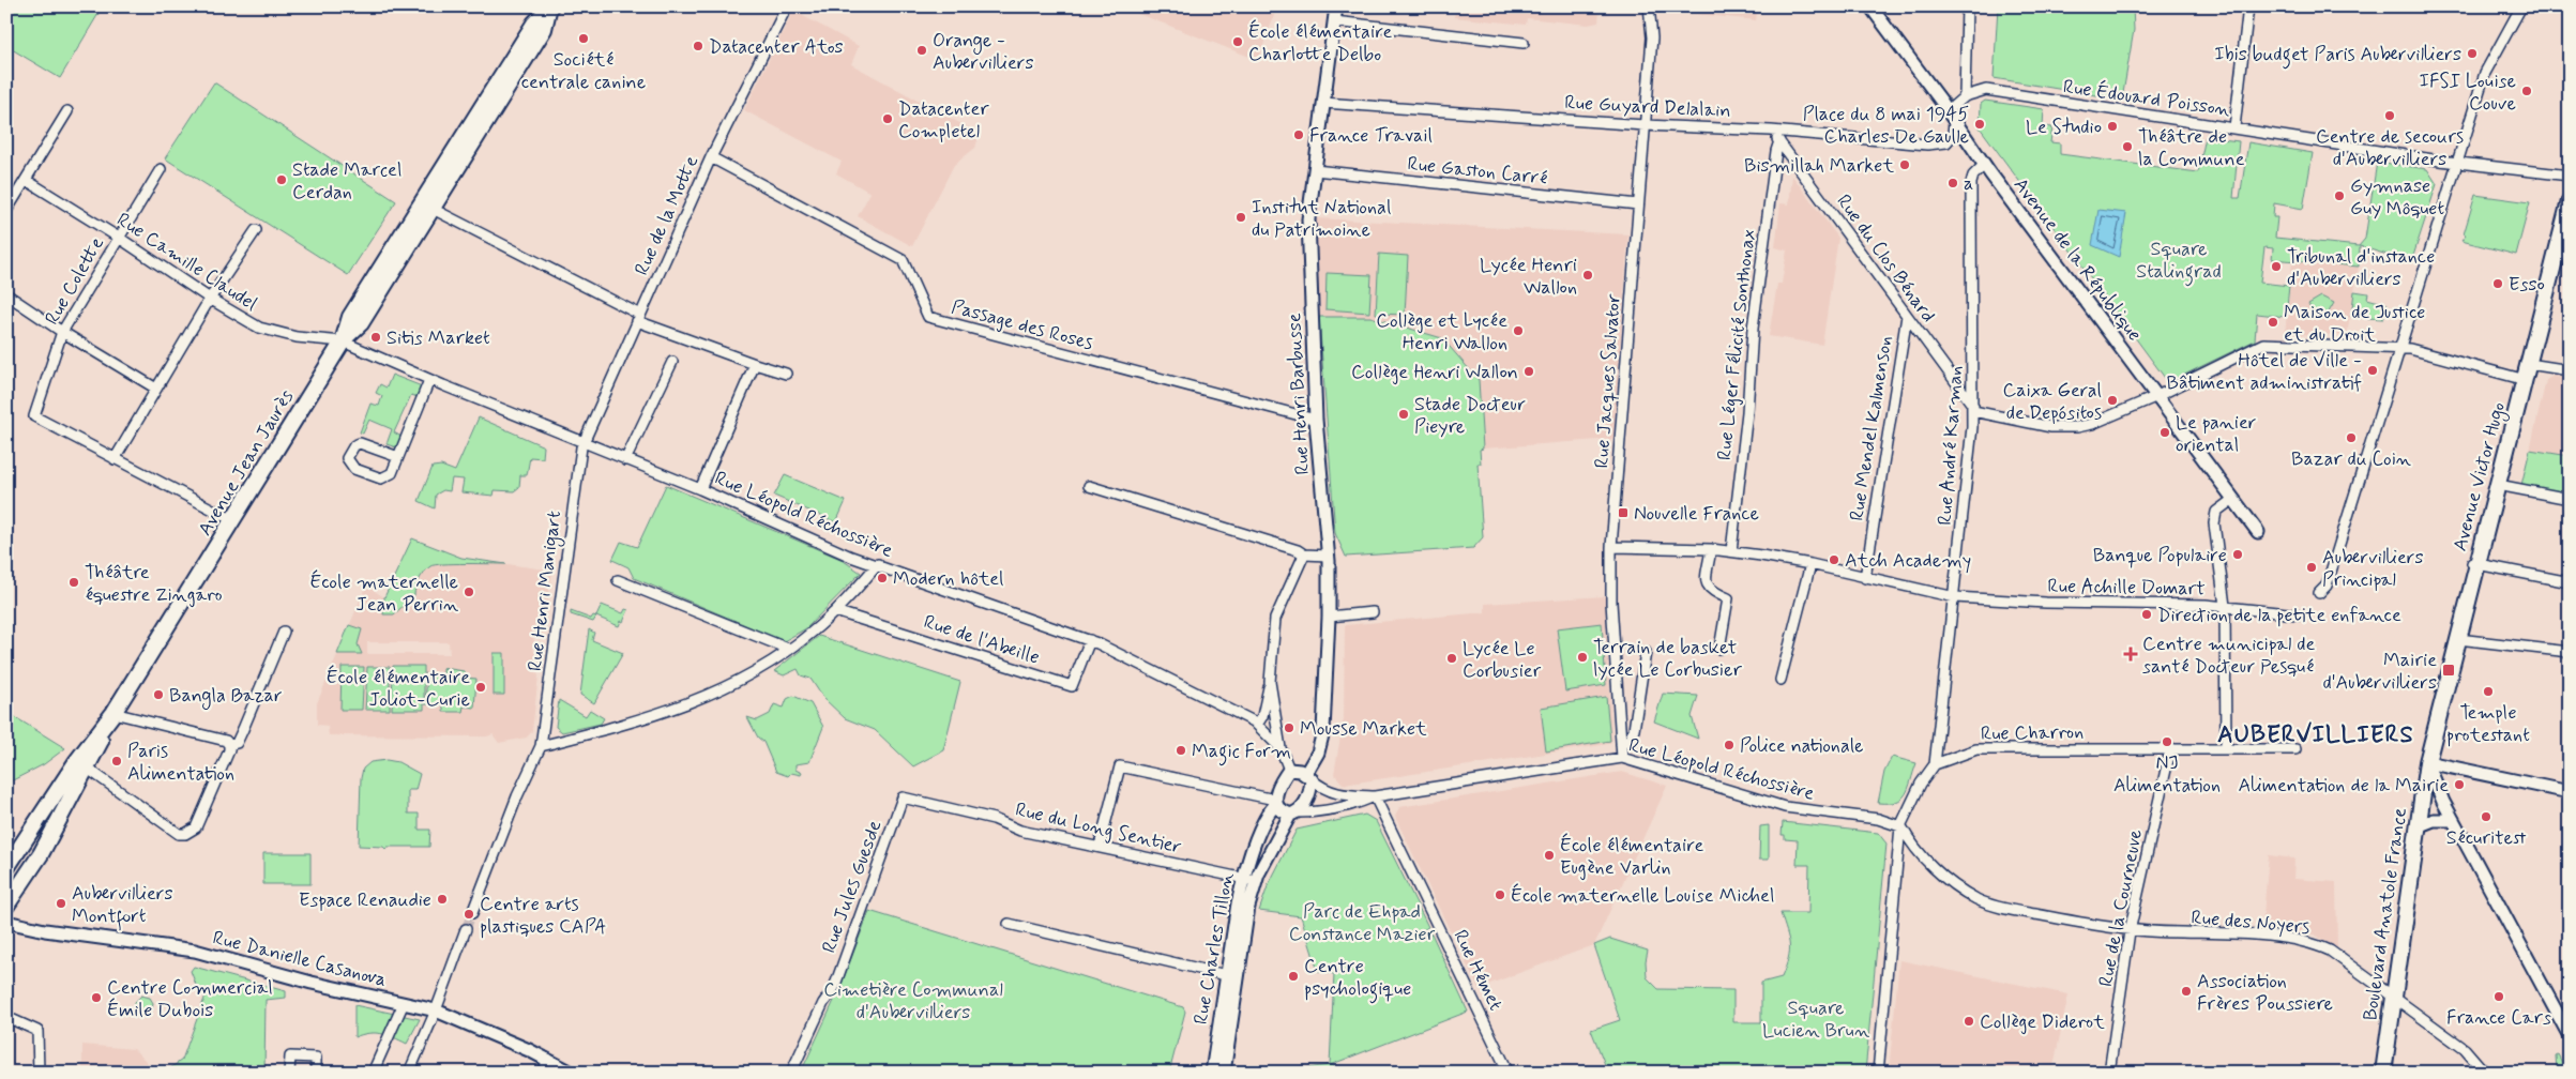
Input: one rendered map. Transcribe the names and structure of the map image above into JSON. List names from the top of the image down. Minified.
{"streets":{"main road":["Avenue de la République","Rue Henri Barbusse","Avenue Jean Jaurès","Avenue Victor Hugo","Boulevard Anatole France","Rue Charles Tillon","Rue Danielle Casanova"],"street":["Rue Édouard Poisson","Rue Guyard Delalain","Rue Gaston Carré","Rue de la Motte","Rue du Clos Bénard","Rue Camille Claudel","Rue Colette","Passage des Roses","Rue Léger Félicité Sonthonax","Rue Jacques Salvator","Rue Mendel Kalmenson","Rue André Karman","Rue Léopold Réchossière","Rue Achille Domart","Rue Henri Manigart","Rue de l'Abeille","Rue Charron","Rue du Long Sentier","Rue Jules Guesde","Rue de la Courneuve","Rue des Noyers","Rue Hémet"]},"crossings":[["Rue Édouard Poisson","Rue Guyard Delalain"],["Rue Édouard Poisson","Avenue de la République"],["Rue Guyard Delalain","Rue du Clos Bénard"],["Rue Guyard Delalain","Avenue de la République"],["Rue Guyard Delalain","Rue Jacques Salvator"],["Rue Guyard Delalain","Rue Henri Barbusse"],["Rue Gaston Carré","Rue Jacques Salvator"],["Rue Gaston Carré","Rue Henri Barbusse"],["Rue de la Motte","Passage des Roses"],["Rue de la Motte","Rue Léopold Réchossière"],["Rue de la Motte","Rue Henri Manigart"],["Rue du Clos Bénard","Rue Léger Félicité Sonthonax"],["Rue du Clos Bénard","Rue Mendel Kalmenson"],["Rue du Clos Bénard","Rue André Karman"],["Avenue de la République","Rue André Karman"],["Rue Camille Claudel","Rue Colette"],["Rue Camille Claudel","Avenue Jean Jaurès"],["Rue Camille Claudel","Rue Léopold Réchossière"],["Passage des Roses","Rue Henri Barbusse"],["Rue Léger Félicité Sonthonax","Rue Achille Domart"],["Rue Jacques Salvator","Rue Léopold Réchossière"],["Rue Jacques Salvator","Rue Achille Domart"],["Rue Henri Barbusse","Rue Charles Tillon"],["Rue Mendel Kalmenson","Rue Achille Domart"],["Rue André Karman","Rue Achille Domart"],["Rue André Karman","Rue Charron"],["Avenue Jean Jaurès","Rue Léopold Réchossière"],["Avenue Victor Hugo","Boulevard Anatole France"],["Rue Léopold Réchossière","Rue Henri Manigart"],["Rue Léopold Réchossière","Rue de l'Abeille"],["Rue Léopold Réchossière","Rue des Noyers"],["Rue Léopold Réchossière","Rue Charles Tillon"],["Rue Léopold Réchossière","Rue Hémet"],["Rue Charron","Rue de la Courneuve"],["Rue du Long Sentier","Rue Jules Guesde"],["Rue du Long Sentier","Rue Charles Tillon"],["Rue de la Courneuve","Rue des Noyers"],["Boulevard Anatole France","Rue des Noyers"]],"districts":["AUBERVILLIERS"],"parks":["Square Stalingrad","Parc de Ehpad Constance Mazier","Cimetière Communal d'Aubervilliers","Square Lucien Brun"],"places":{"other":["Société centrale canine","École élémentaire Charlotte Delbo","Datacenter Atos","Orange - Aubervilliers","Ibis budget Paris Aubervilliers","IFSI Louise Couve","Centre de secours d'Aubervilliers","Datacenter Completel","Place du 8 mai 1945 Charles De Gaulle","Le Studio","France Travail","Théâtre de la Commune","Bismillah Market","Stade Marcel Cerdan","a","Gymnase Guy Môquet","Institut National du Patrimoine","Tribunal d'instance d'Aubervilliers","Lycée Henri Wallon","Esso","Maison de Justice et du Droit","Collège et Lycée Henri Wallon","Sitis Market","Hôtel de Ville - Bâtiment administratif","Collège Henri Wallon","Caixa Geral de Depósitos","Stade Docteur Pieyre","Le panier oriental","Bazar du Coin","Banque Populaire","Atch Academy","Aubervilliers Principal","Modern hôtel","Théâtre équestre Zingaro","École maternelle Jean Perrin","Direction de la petite enfance","Terrain de basket lycée Le Corbusier","Lycée Le Corbusier","École élémentaire Joliot-Curie","Temple protestant","Bangla Bazar","Mousse Market","NJ Alimentation","Police nationale","Magic Form","Paris Alimentation","Alimentation de la Mairie","Sécuritest","École élémentaire Eugène Varlin","École maternelle Louise Michel","Espace Renaudie","Aubervilliers Montfort","Centre arts plastiques CAPA","Centre psychologique","Association Frères Poussiere","France Cars","Centre Commercial Émile Dubois","Collège Diderot"],"transit":["Nouvelle France","Mairie d'Aubervilliers"],"health":["Centre municipal de santé Docteur Pesqué"]}}
